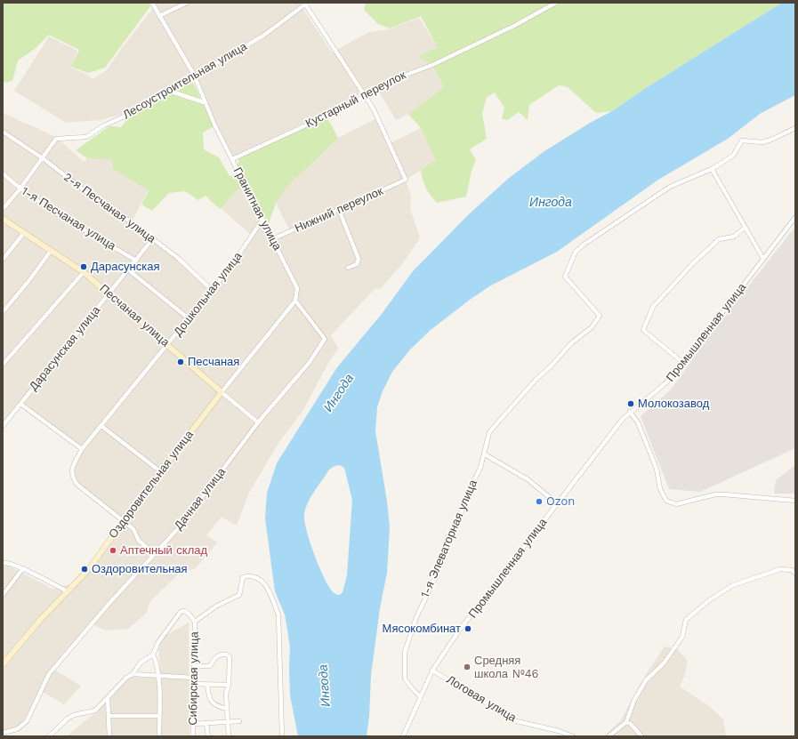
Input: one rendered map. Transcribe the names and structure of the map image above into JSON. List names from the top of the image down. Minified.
{"streets":{"street":["Лесоустроительная улица","Кустарный переулок","2-я Песчаная улица","Гранитная улица","Нижний переулок","1-я Песчаная улица","Дошкольная улица","Песчаная улица","Промышленная улица","Дарасунская улица","Оздоровительная улица","Дачная улица","1-я Элеваторная улица","Сибирская улица","Логовая улица"]},"crossings":[["Лесоустроительная улица","2-я Песчаная улица"],["Лесоустроительная улица","Гранитная улица"],["Кустарный переулок","Гранитная улица"],["Кустарный переулок","Нижний переулок"],["2-я Песчаная улица","Дошкольная улица"],["2-я Песчаная улица","Дарасунская улица"],["Гранитная улица","Нижний переулок"],["Гранитная улица","Дошкольная улица"],["Гранитная улица","Оздоровительная улица"],["Гранитная улица","Дачная улица"],["1-я Песчаная улица","Дарасунская улица"],["Дошкольная улица","Песчаная улица"],["Дошкольная улица","Оздоровительная улица"],["Дошкольная улица","Дачная улица"],["Песчаная улица","Дарасунская улица"],["Песчаная улица","Оздоровительная улица"],["Песчаная улица","Дачная улица"],["Промышленная улица","1-я Элеваторная улица"],["Промышленная улица","Логовая улица"],["Оздоровительная улица","Дачная улица"]],"water":["Ингода"],"places":["Дарасунская","Песчаная","Молокозавод","Ozon","Аптечный склад","Оздоровительная","Мясокомбинат","Средняя школа №46"]}
